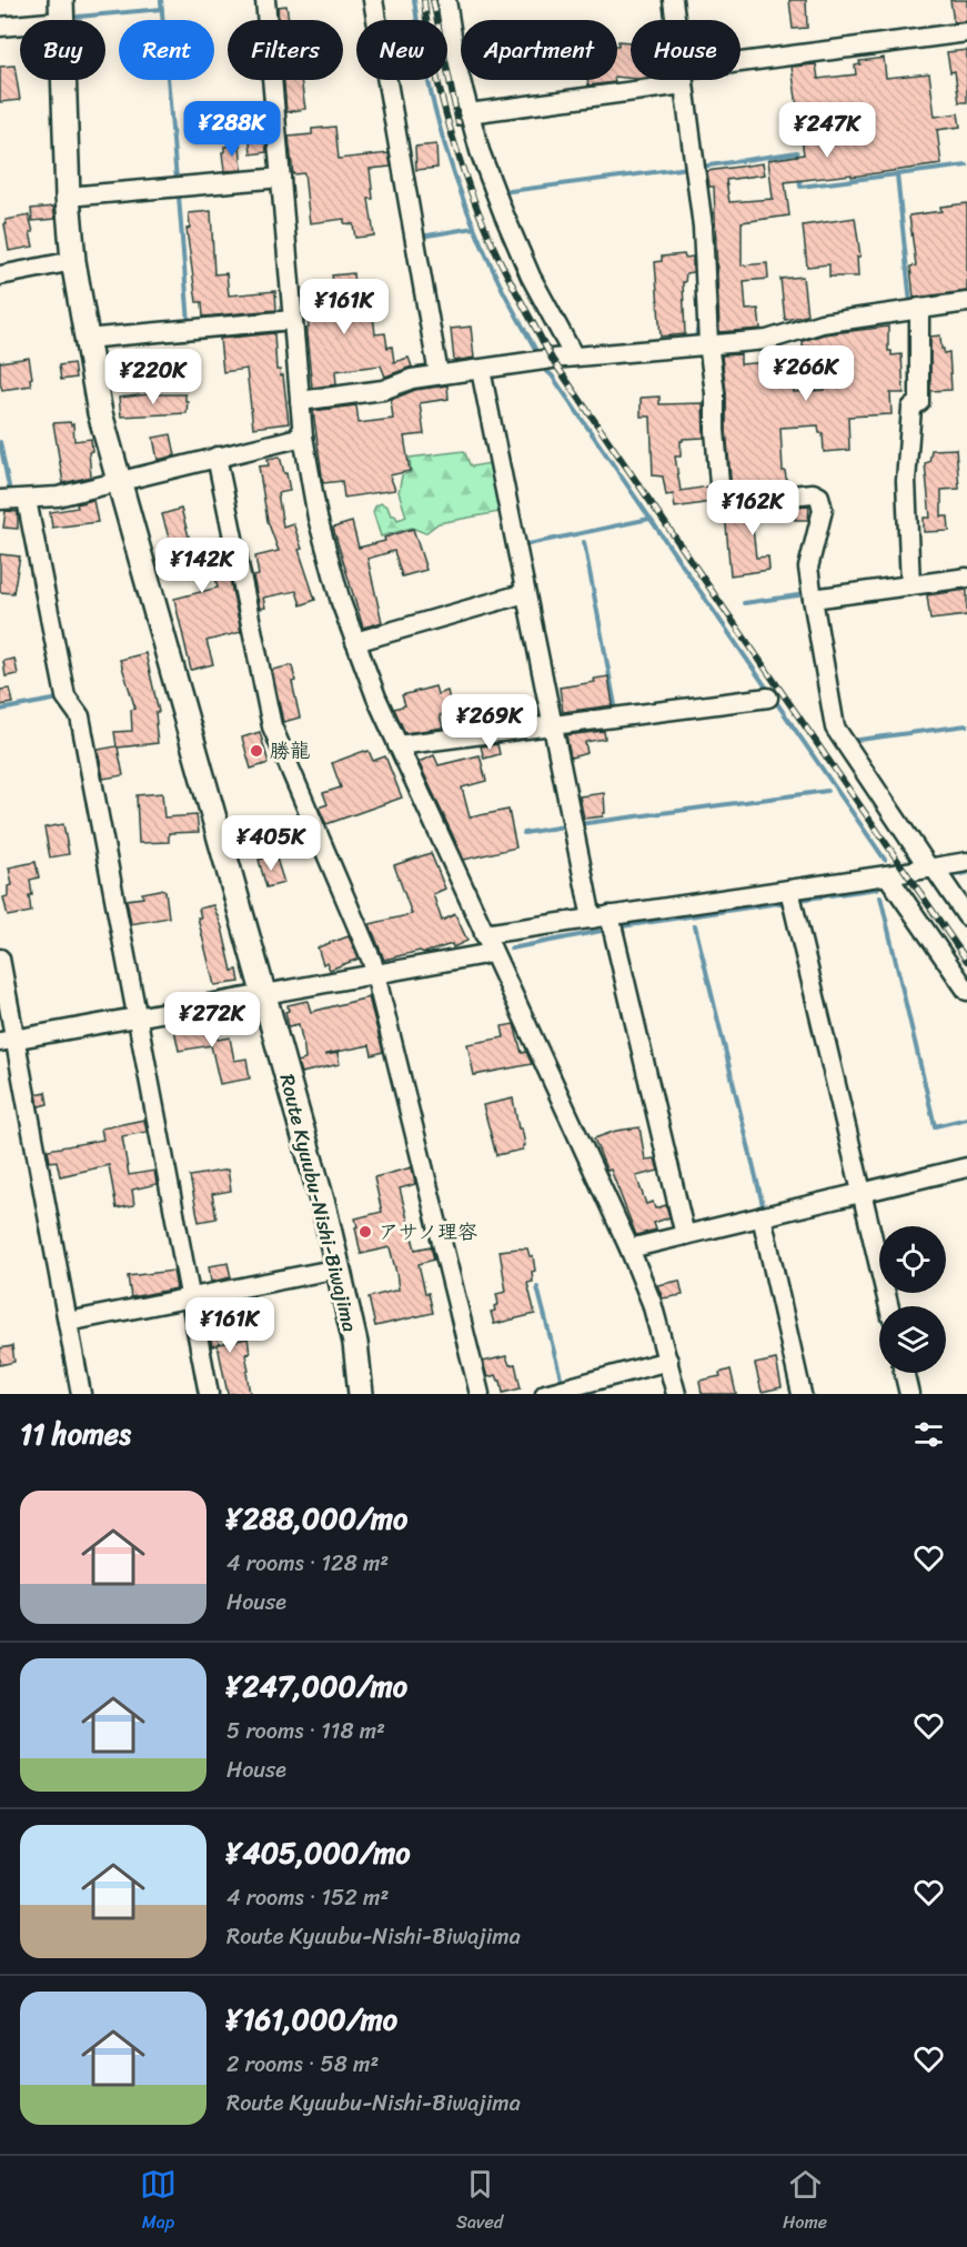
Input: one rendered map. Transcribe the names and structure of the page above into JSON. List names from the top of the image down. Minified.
{"streets":{"main road":["Route Kyuubu-Nishi-Biwajima"]},"places":["勝龍","アサノ理容"],"page":{"chip":["Buy","Rent","Filters","New","Apartment","House"],"price":["¥288K","¥247K","¥161K","¥266K","¥220K","¥162K","¥142K","¥269K","¥405K","¥272K","¥161K"],"heading":"11 homes","list":[{"name":"¥288,000/mo","note":"4 rooms · 128 m² · House"},{"name":"¥247,000/mo","note":"5 rooms · 118 m² · House"},{"name":"¥405,000/mo","note":"4 rooms · 152 m² · Route Kyuubu-Nishi-Biwajima"},{"name":"¥161,000/mo","note":"2 rooms · 58 m² · Route Kyuubu-Nishi-Biwajima"}],"tabs":["Map","Saved","Home"]}}
